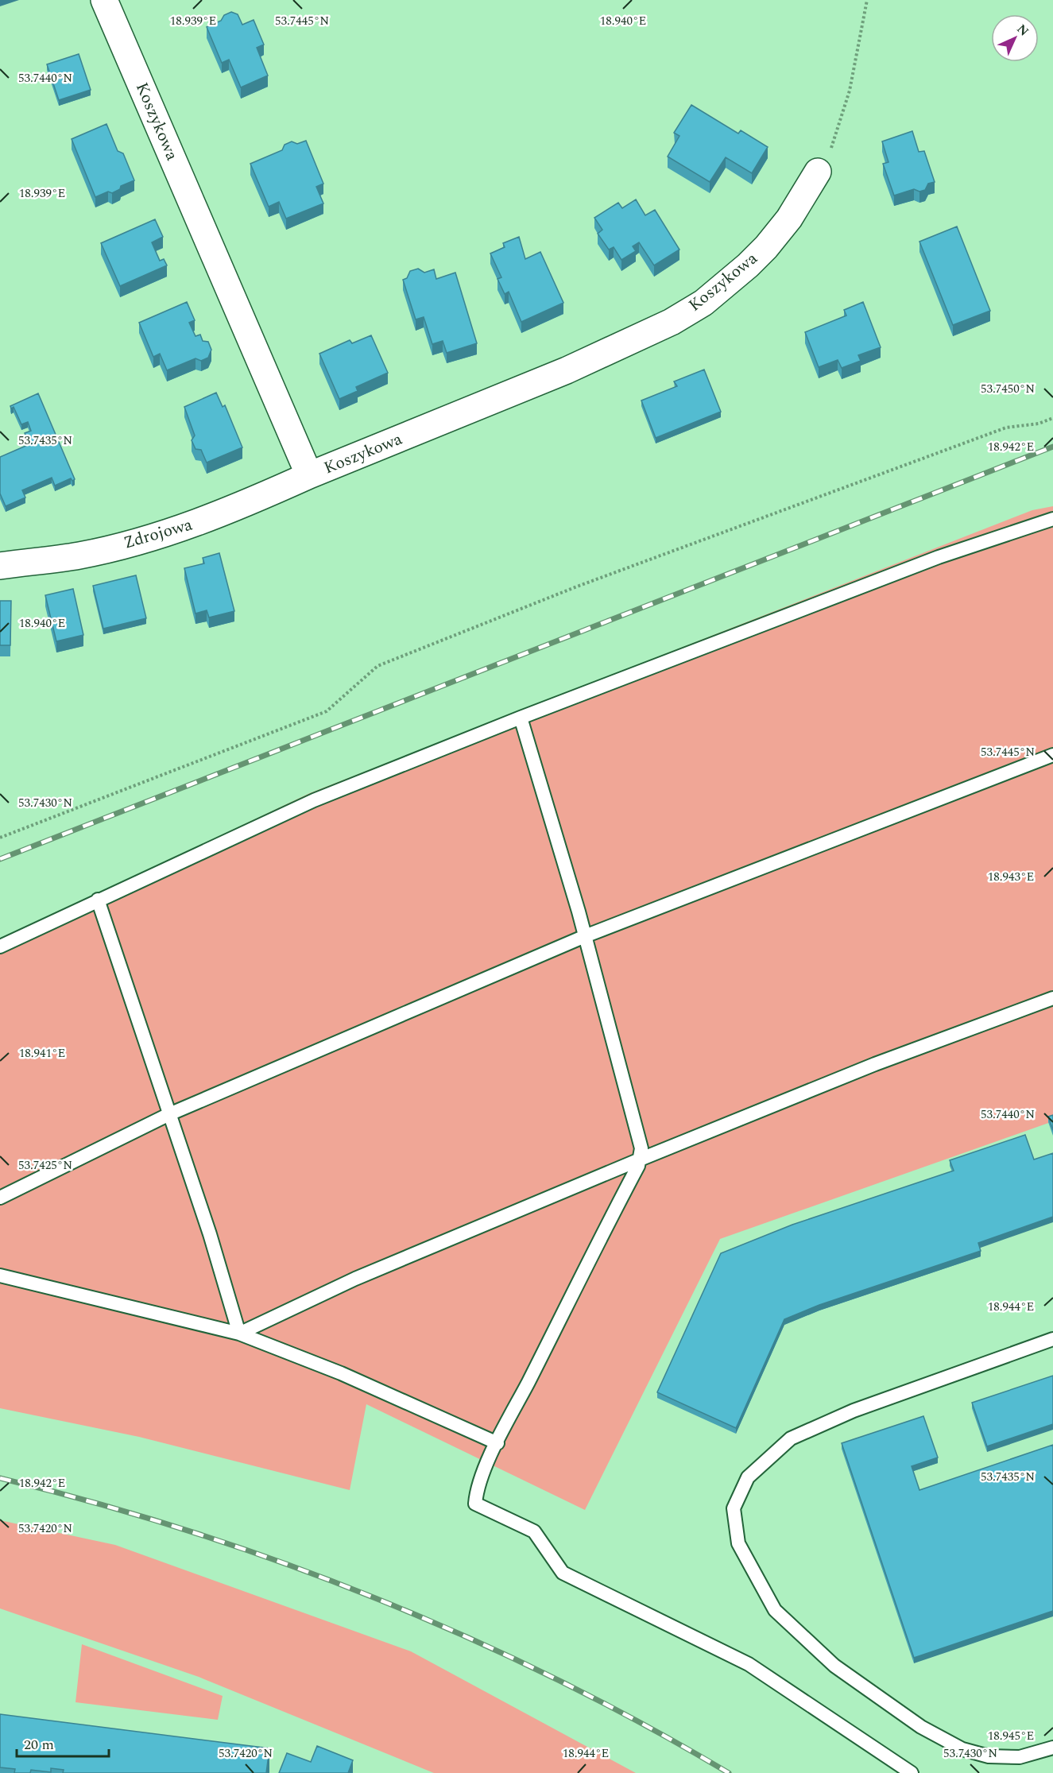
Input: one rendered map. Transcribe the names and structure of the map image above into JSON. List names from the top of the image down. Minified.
{"streets":{"street":["Koszykowa","Zdrojowa"]},"crossings":[["Koszykowa","Zdrojowa"]],"scale_bar":"20 m","north":"top right","coordinates":["18.939°E","53.7445°N","18.940°E","53.7440°N","53.7450°N","53.7435°N","18.942°E","53.7430°N","18.943°E","18.941°E","53.7425°N","18.944°E","53.7420°N","18.945°E"]}
